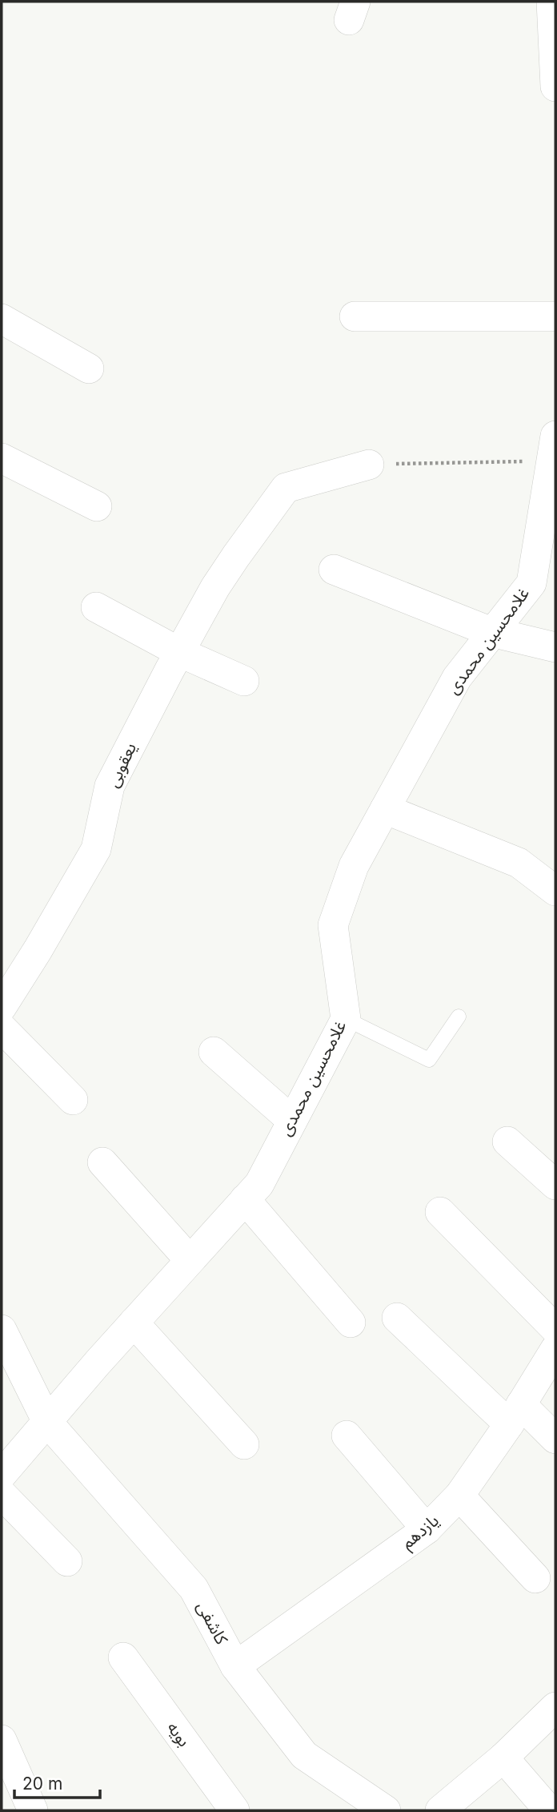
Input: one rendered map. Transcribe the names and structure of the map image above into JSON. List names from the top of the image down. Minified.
{"streets":{"street":["غلامحسین محمدی","یعقوبی","یازدهم","کاشفی","بویه"]},"crossings":[["غلامحسین محمدی","کاشفی"],["یازدهم","کاشفی"]],"scale_bar":"20 m"}
